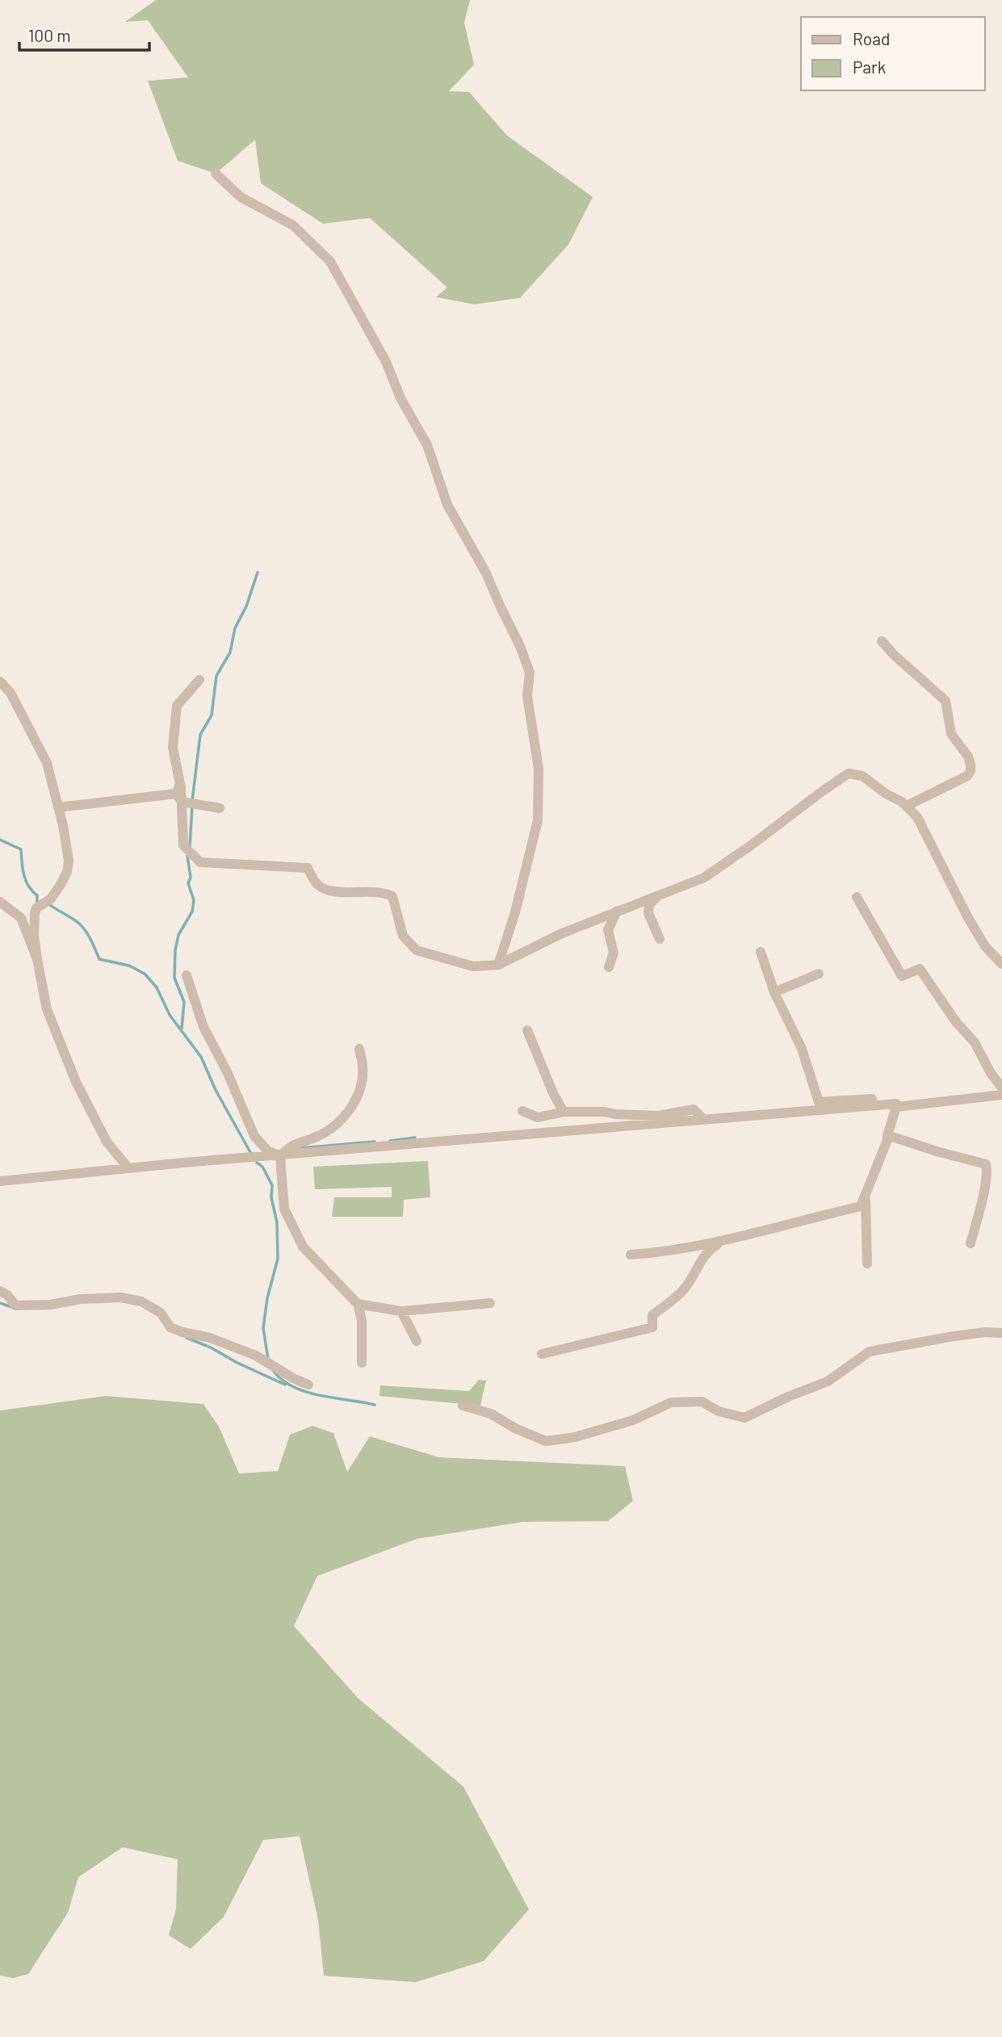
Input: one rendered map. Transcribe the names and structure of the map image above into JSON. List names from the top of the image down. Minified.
{"legend":["Road","Park"],"scale_bar":"100 m"}
